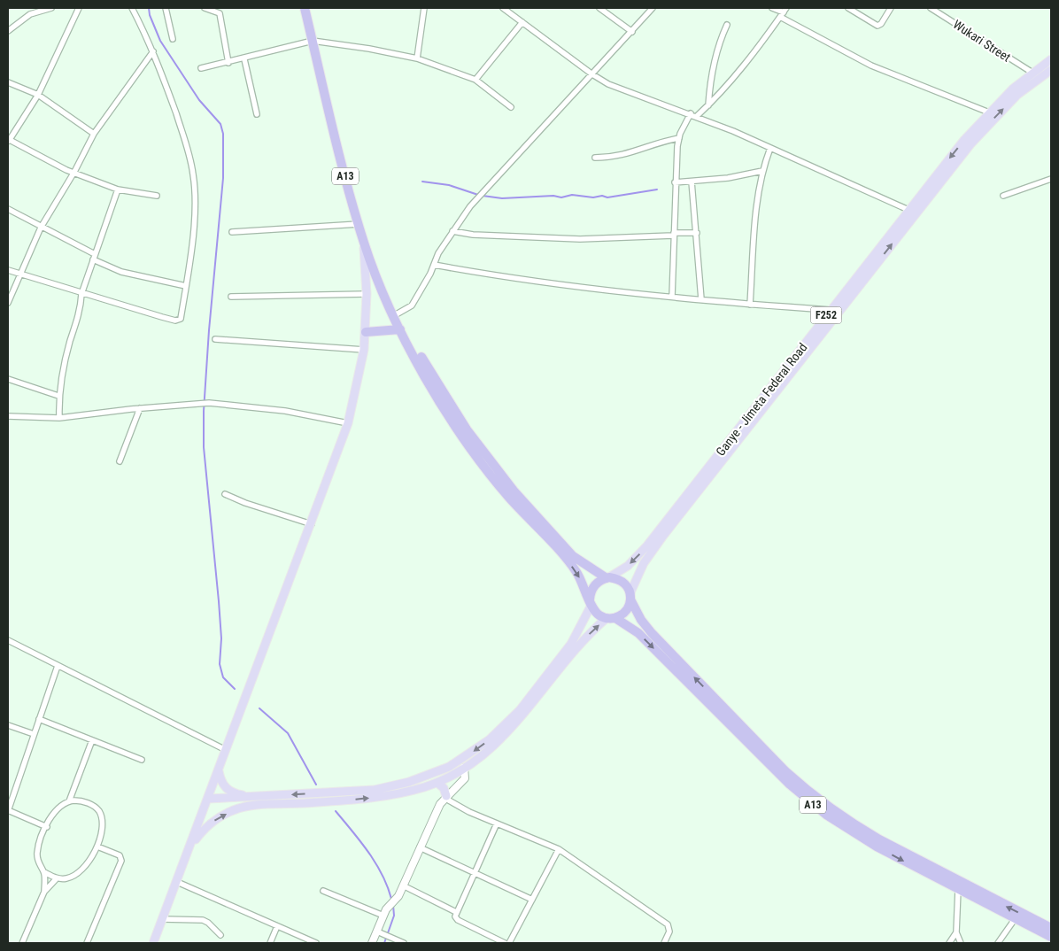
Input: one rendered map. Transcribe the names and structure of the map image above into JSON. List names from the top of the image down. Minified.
{"streets":{"highway":["A13"],"main road":["F252","Ganye - Jimeta Federal Road"],"street":["Wukari Street"]},"crossings":[["Wukari Street","Ganye - Jimeta Federal Road"],["A13","Ganye - Jimeta Federal Road"]]}
